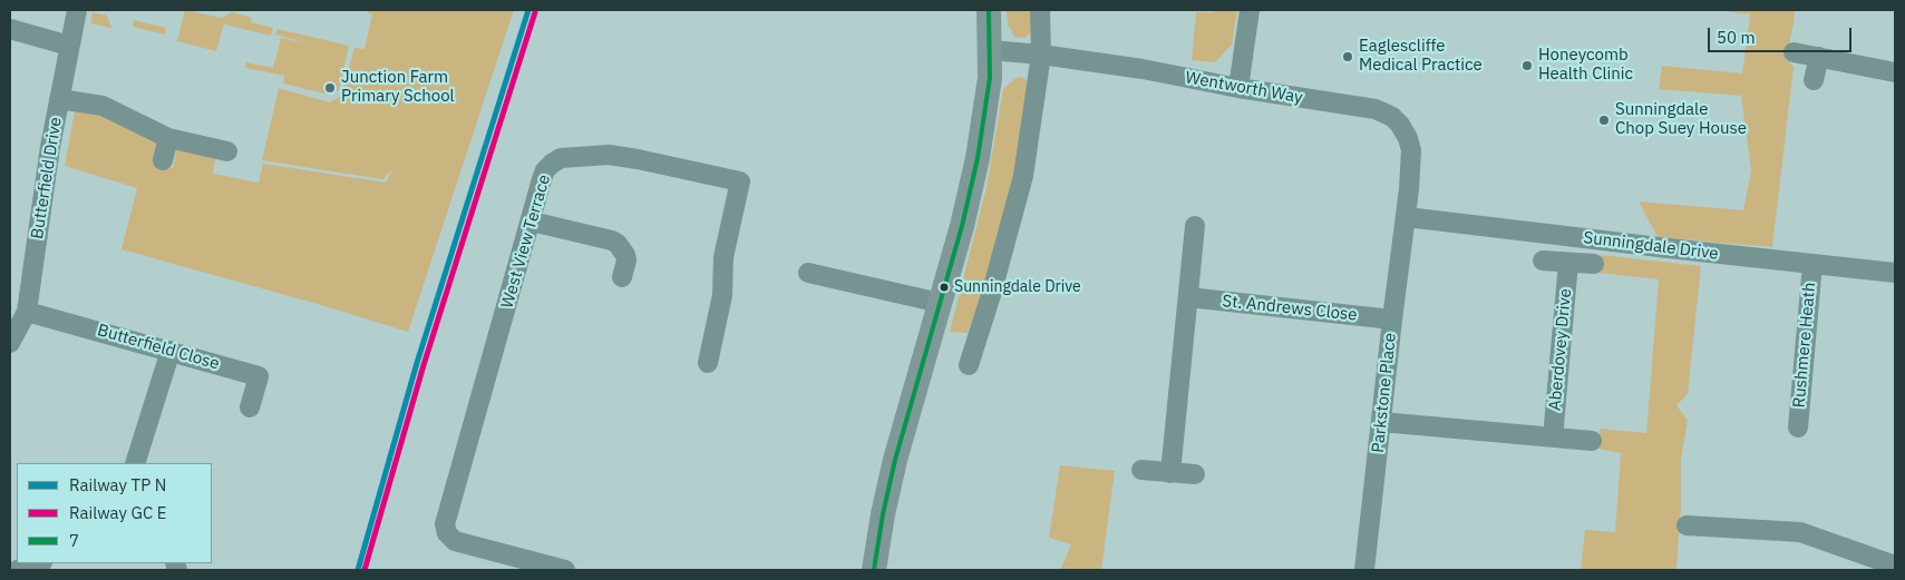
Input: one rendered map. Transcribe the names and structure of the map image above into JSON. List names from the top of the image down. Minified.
{"streets":{"street":["Wentworth Way","Butterfield Drive","West View Terrace","Sunningdale Drive","St. Andrews Close","Rushmere Heath","Butterfield Close","Aberdovey Drive","Parkstone Place"]},"crossings":[["Wentworth Way","Sunningdale Drive"],["Wentworth Way","Parkstone Place"],["Butterfield Drive","Butterfield Close"],["Sunningdale Drive","Rushmere Heath"],["Sunningdale Drive","Parkstone Place"],["St. Andrews Close","Parkstone Place"]],"places":["Eaglescliffe Medical Practice","Honeycomb Health Clinic","Junction Farm Primary School","Sunningdale Chop Suey House","Sunningdale Drive"],"lines":["transit line 7"],"legend":["Railway TP N","Railway GC E","7"],"scale_bar":"50 m"}
